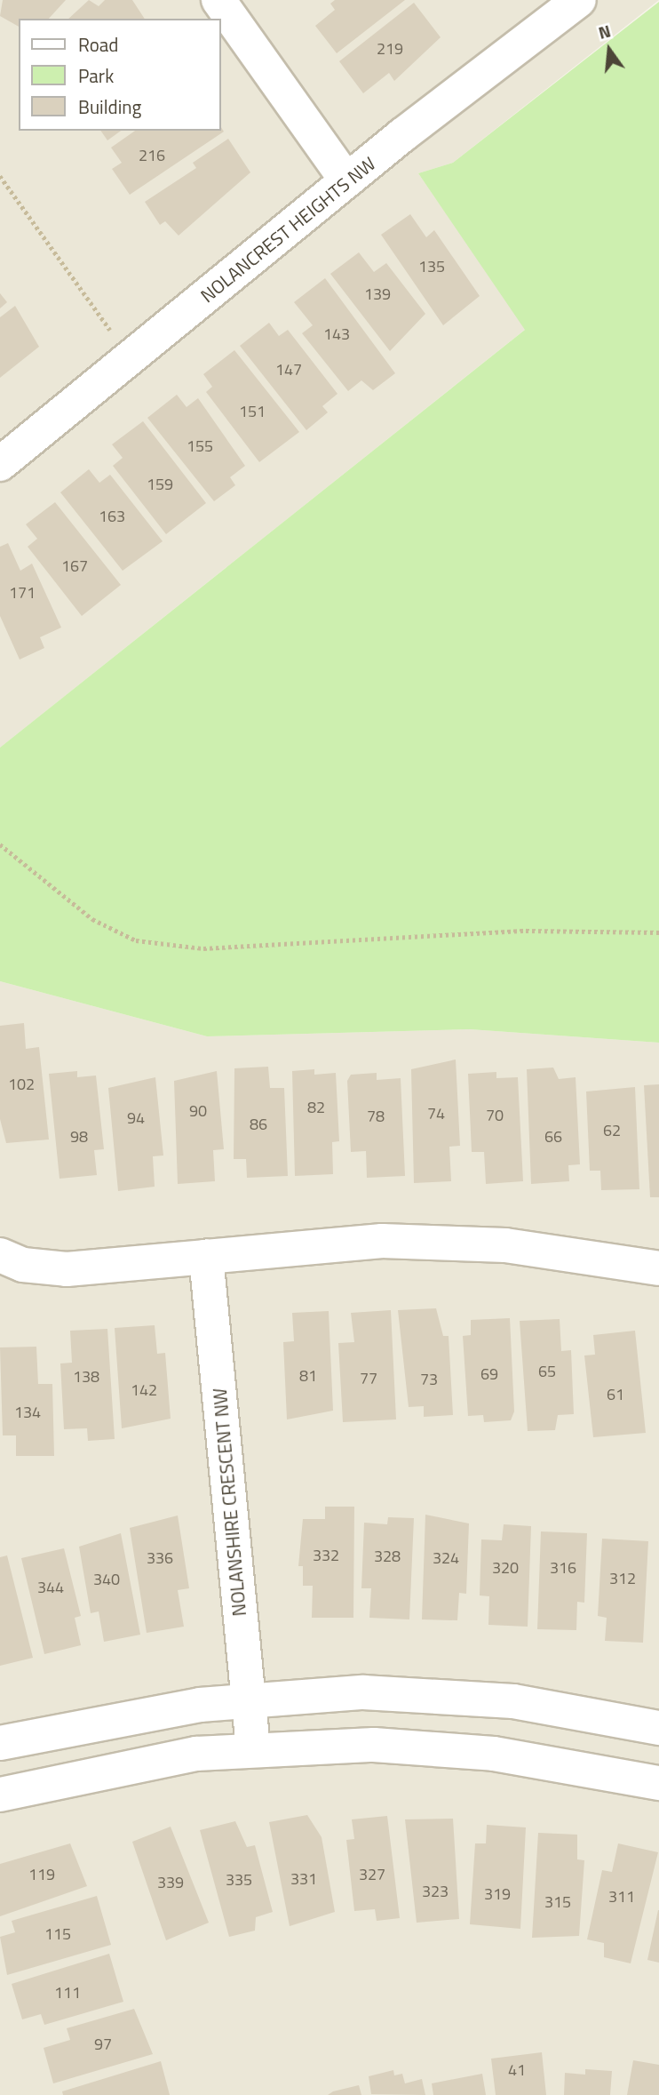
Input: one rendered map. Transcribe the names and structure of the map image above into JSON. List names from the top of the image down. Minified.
{"streets":{"street":["NOLANCREST HEIGHTS NW","NOLANSHIRE CRESCENT NW"]},"house_numbers":["219","216","135","139","143","147","151","155","159","163","167","171","102","82","90","74","70","78","94","86","62","98","66","65","69","81","138","77","73","142","61","134","332","328","336","324","320","316","312","340","344","119","327","331","335","339","323","319","311","315","115","111","97","41"],"legend":["Road","Park","Building"],"north":"top"}
